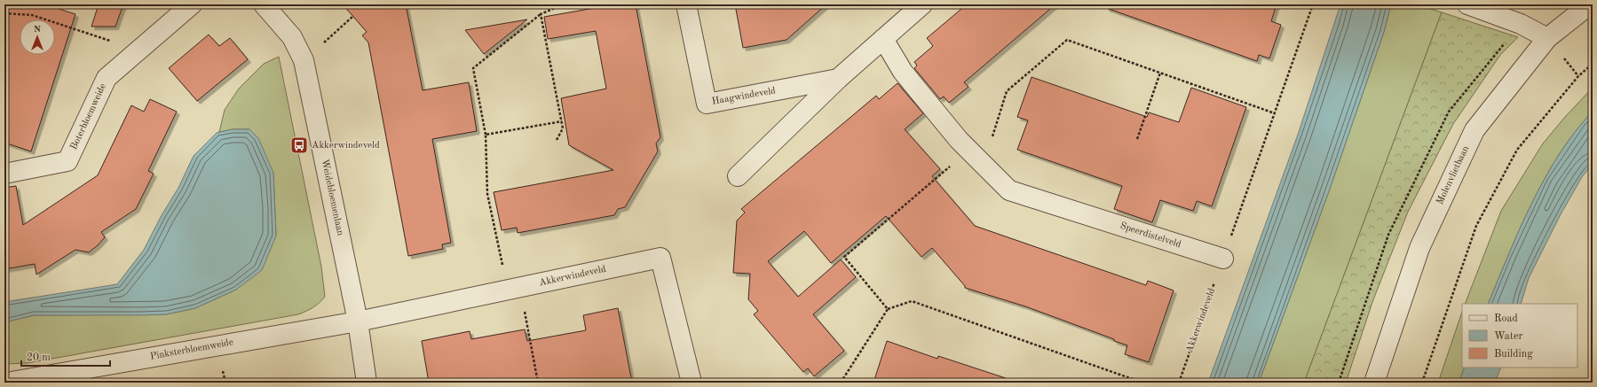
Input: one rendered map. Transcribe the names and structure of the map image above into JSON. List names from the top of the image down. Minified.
{"streets":{"street":["Haagwindeveld","Boterbloemweide","Molenvlietbaan","Weidebloemenlaan","Speerdistelveld","Akkerwindeveld","Pinksterbloemweide"]},"crossings":[["Weidebloemenlaan","Akkerwindeveld"],["Weidebloemenlaan","Pinksterbloemweide"],["Speerdistelveld","Akkerwindeveld"],["Akkerwindeveld","Pinksterbloemweide"]],"places":{"bus stop":["Akkerwindeveld"]},"legend":["Road","Water","Building"],"scale_bar":"20 m","north":"top"}
